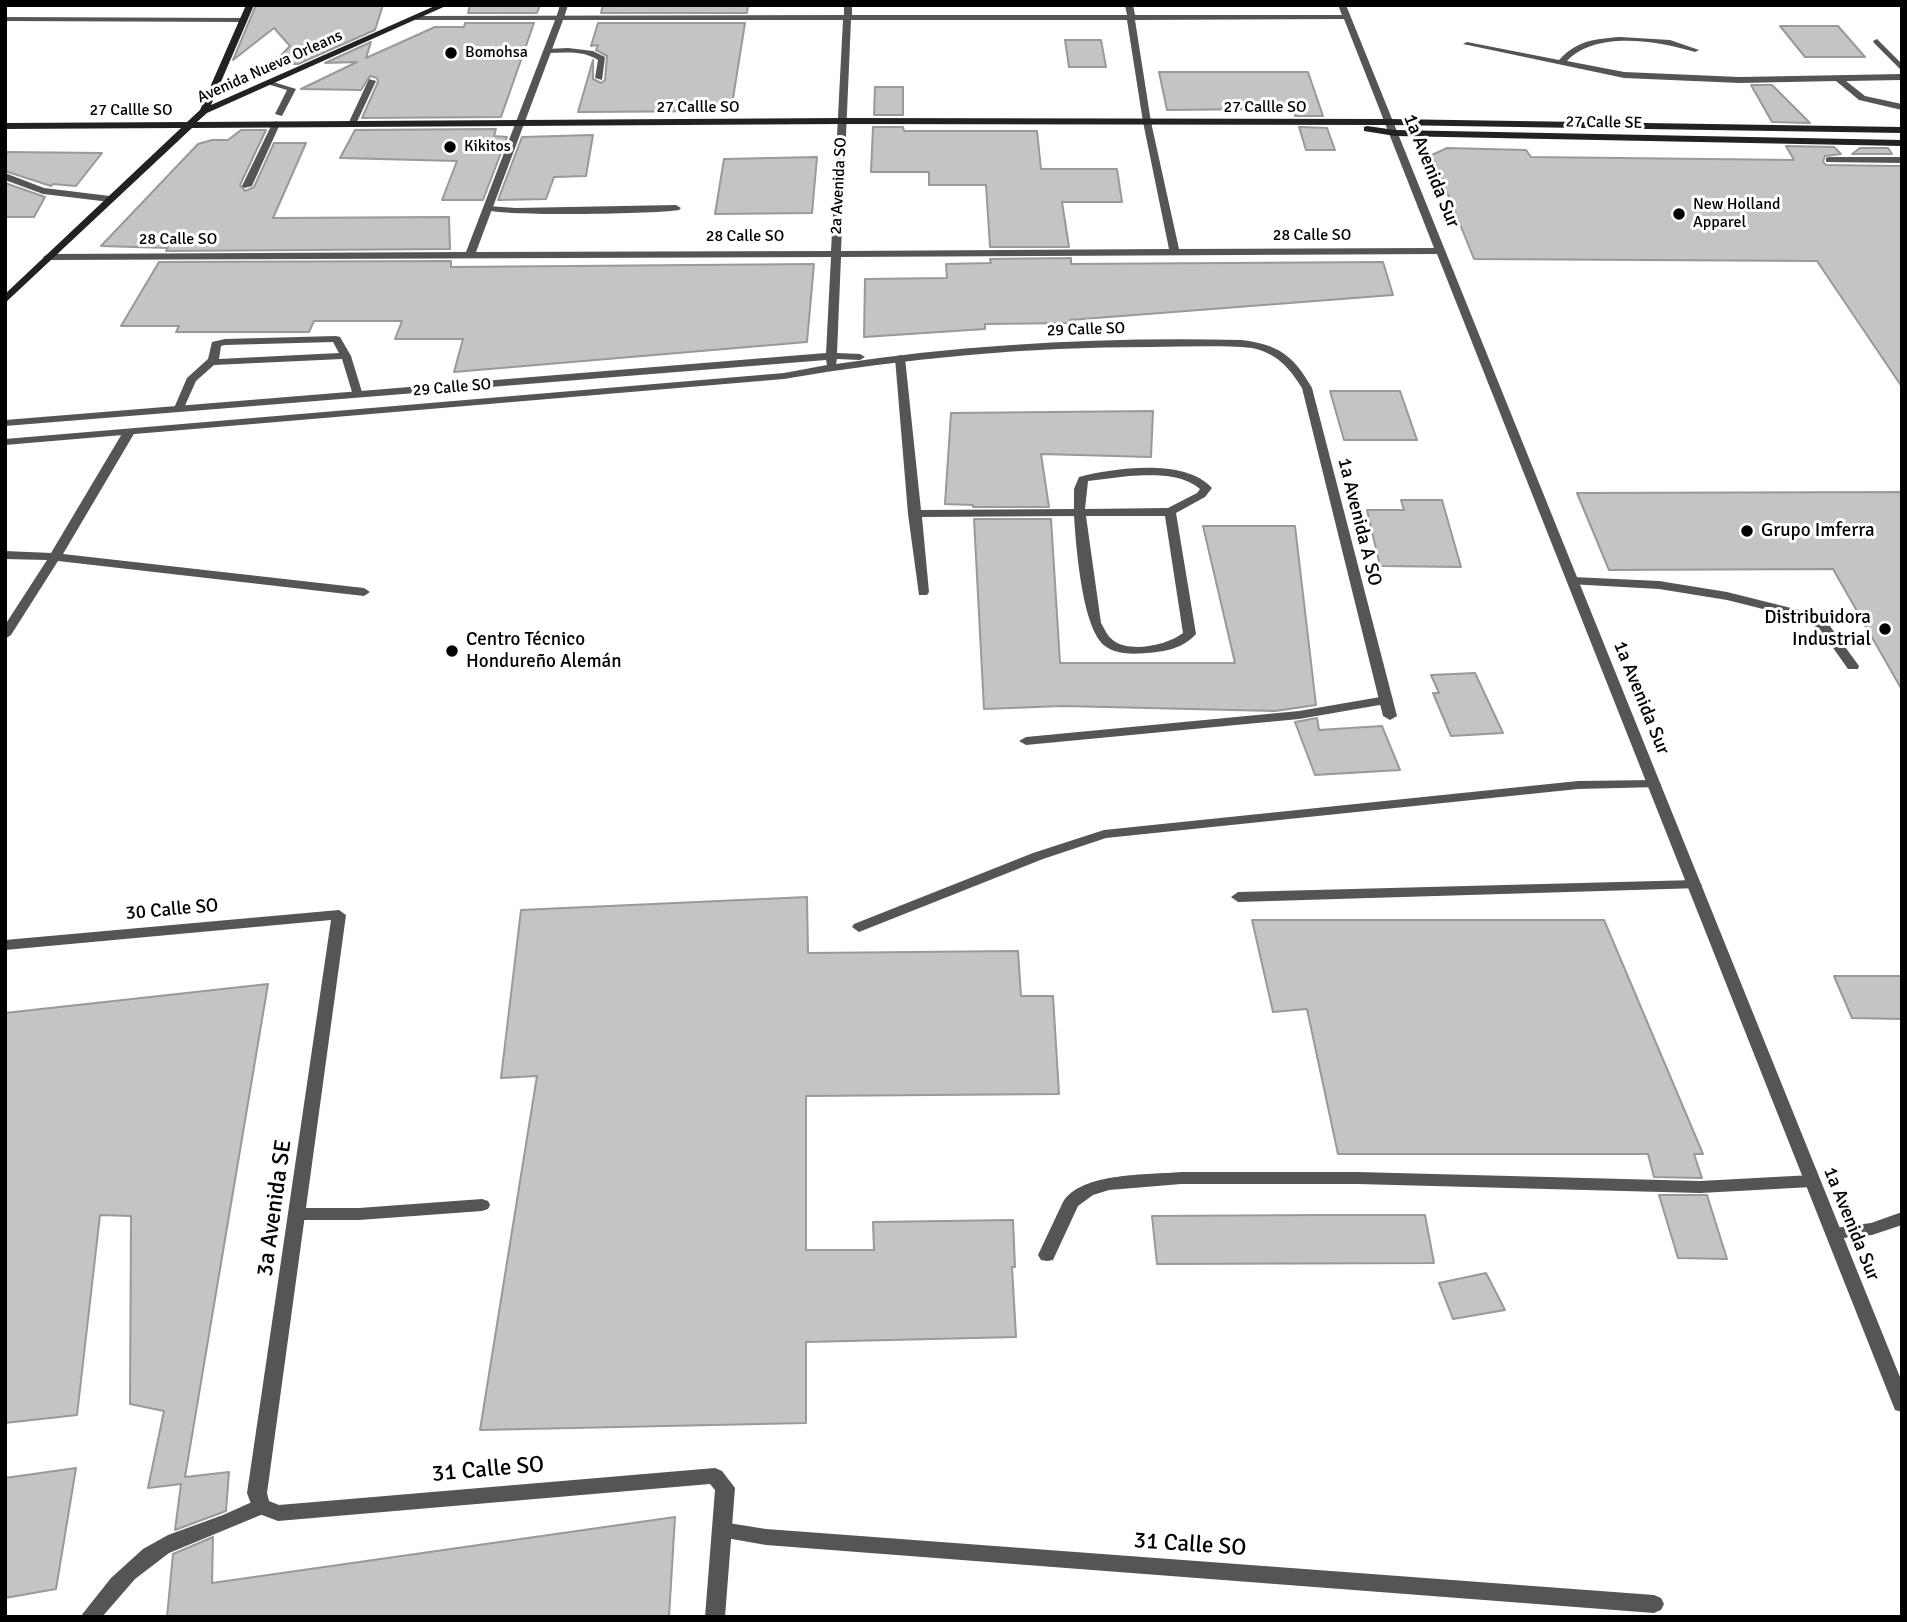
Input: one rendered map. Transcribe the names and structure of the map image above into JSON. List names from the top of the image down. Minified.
{"streets":{"main road":["Avenida Nueva Orleans","27 Callle SO","27 Calle SE"],"street":["1a Avenida Sur","2a Avenida SO","28 Calle SO","29 Calle SO","1a Avenida A SO","30 Calle SO","3a Avenida SE","31 Calle SO"]},"crossings":[["Avenida Nueva Orleans","27 Callle SO"],["Avenida Nueva Orleans","28 Calle SO"],["27 Callle SO","27 Calle SE"],["27 Callle SO","2a Avenida SO"],["27 Calle SE","1a Avenida Sur"],["1a Avenida Sur","28 Calle SO"],["2a Avenida SO","28 Calle SO"],["2a Avenida SO","29 Calle SO"],["29 Calle SO","1a Avenida A SO"],["30 Calle SO","3a Avenida SE"],["3a Avenida SE","31 Calle SO"]],"places":["Bomohsa","Kikitos","New Holland Apparel","Grupo Imferra","Distribuidora Industrial","Centro Técnico Hondureño Alemán"]}
